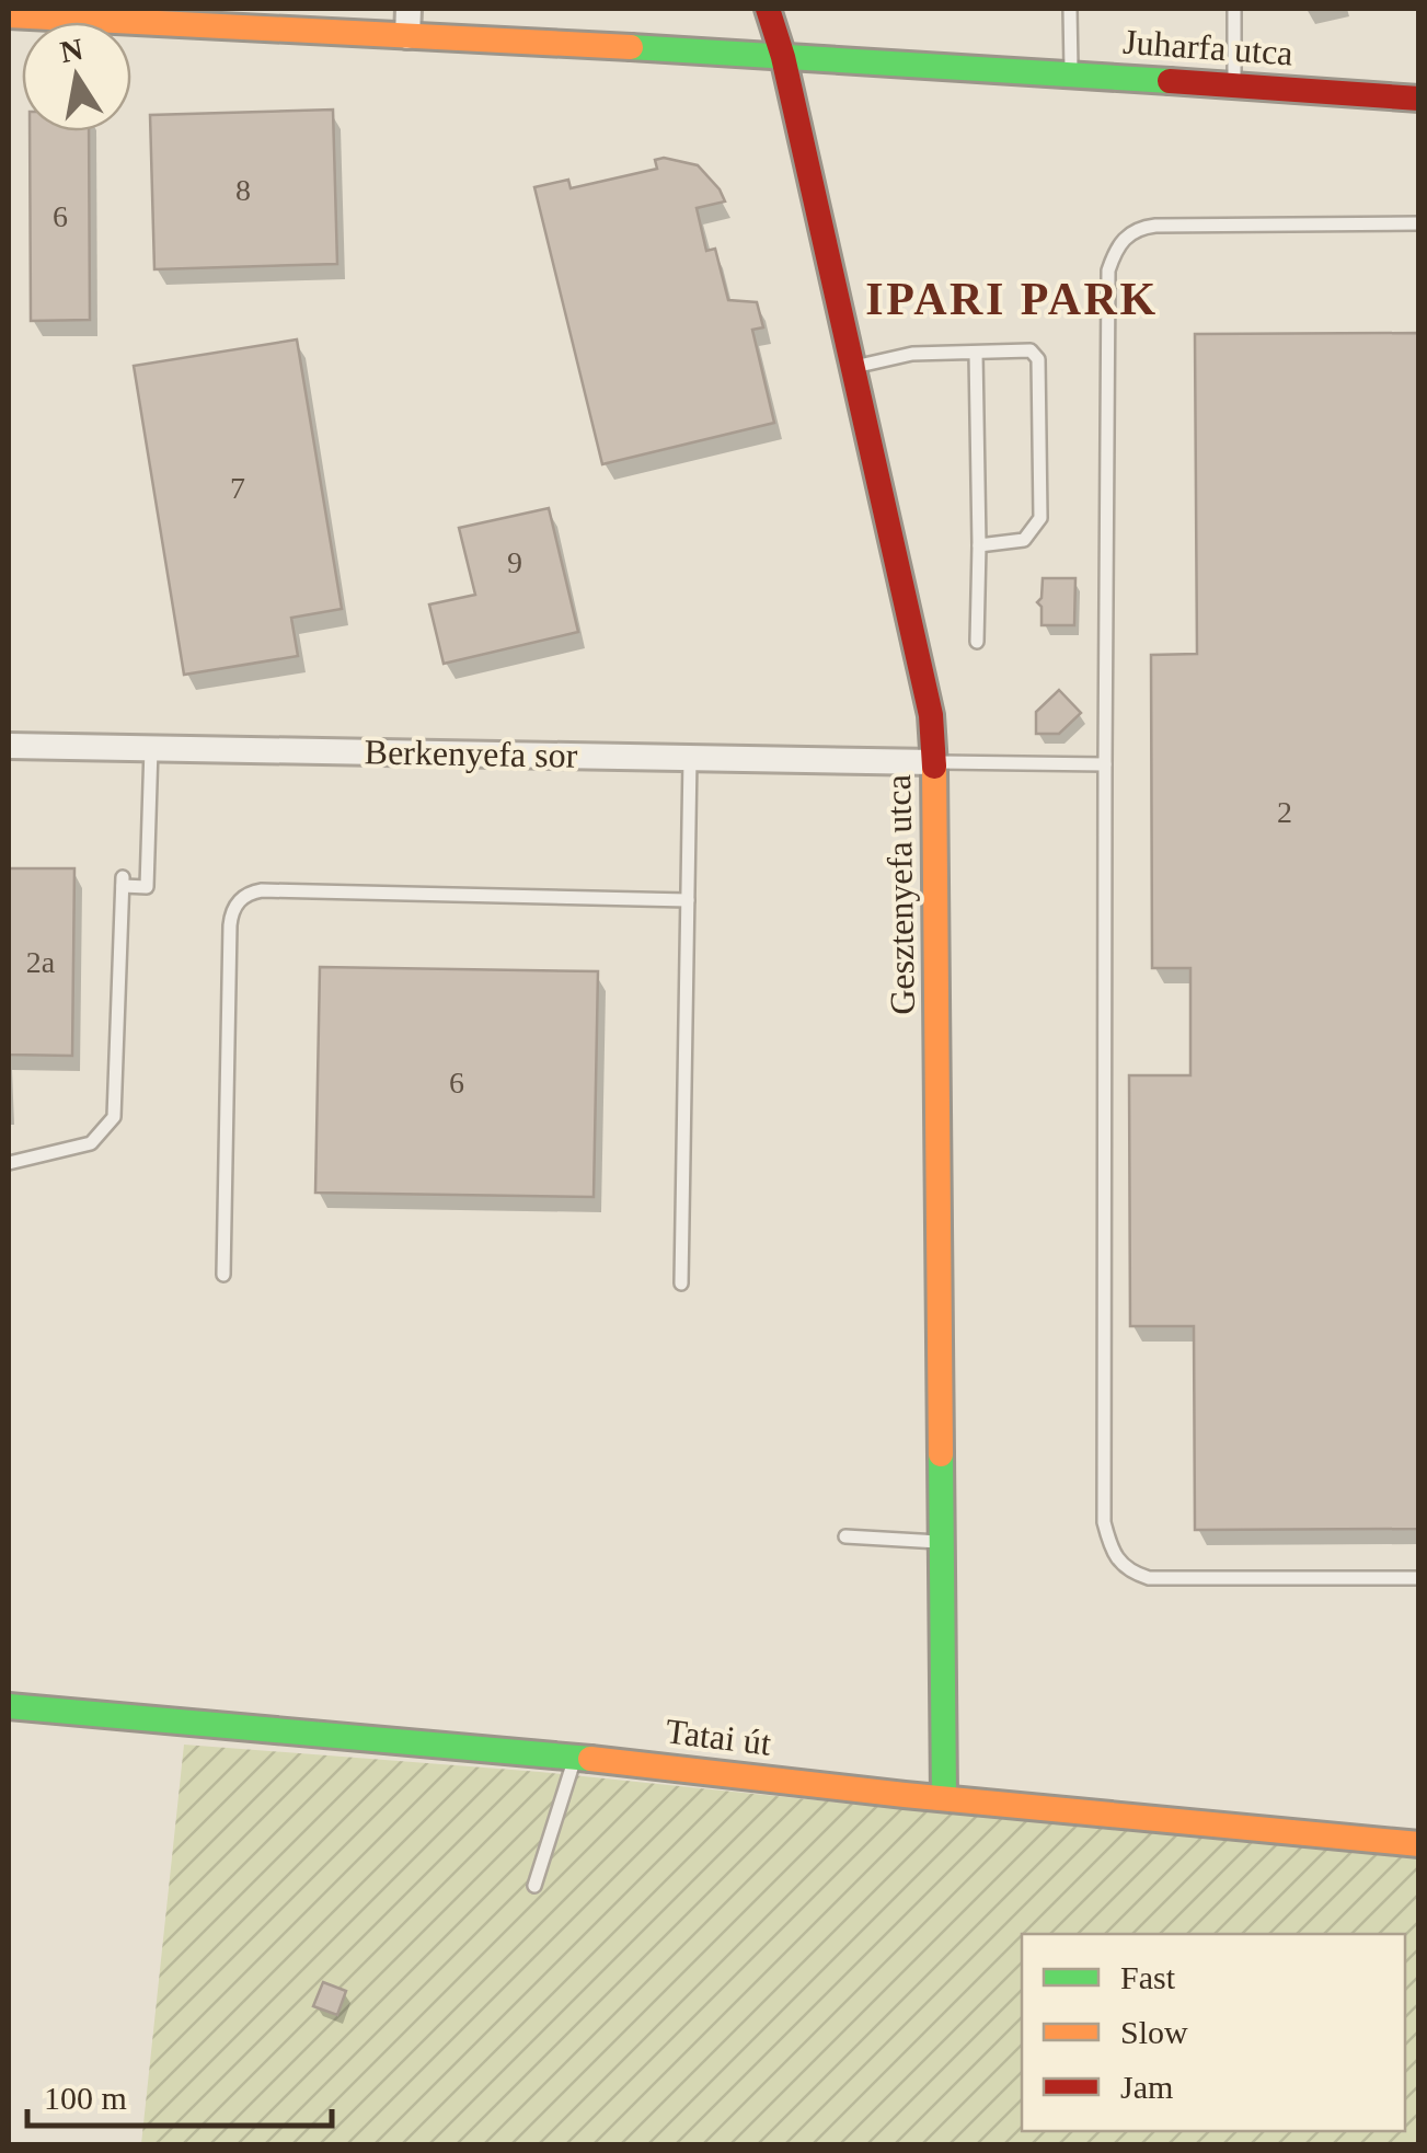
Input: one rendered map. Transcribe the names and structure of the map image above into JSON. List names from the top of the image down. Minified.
{"streets":{"street":["Juharfa utca","Berkenyefa sor","Gesztenyefa utca","Tatai út"]},"crossings":[["Juharfa utca","Gesztenyefa utca"],["Berkenyefa sor","Gesztenyefa utca"],["Gesztenyefa utca","Tatai út"]],"districts":["IPARI PARK"],"house_numbers":["8","6","7","9","2","2a","6"],"legend":["Fast","Slow","Jam"],"scale_bar":"100 m","north":"top"}
